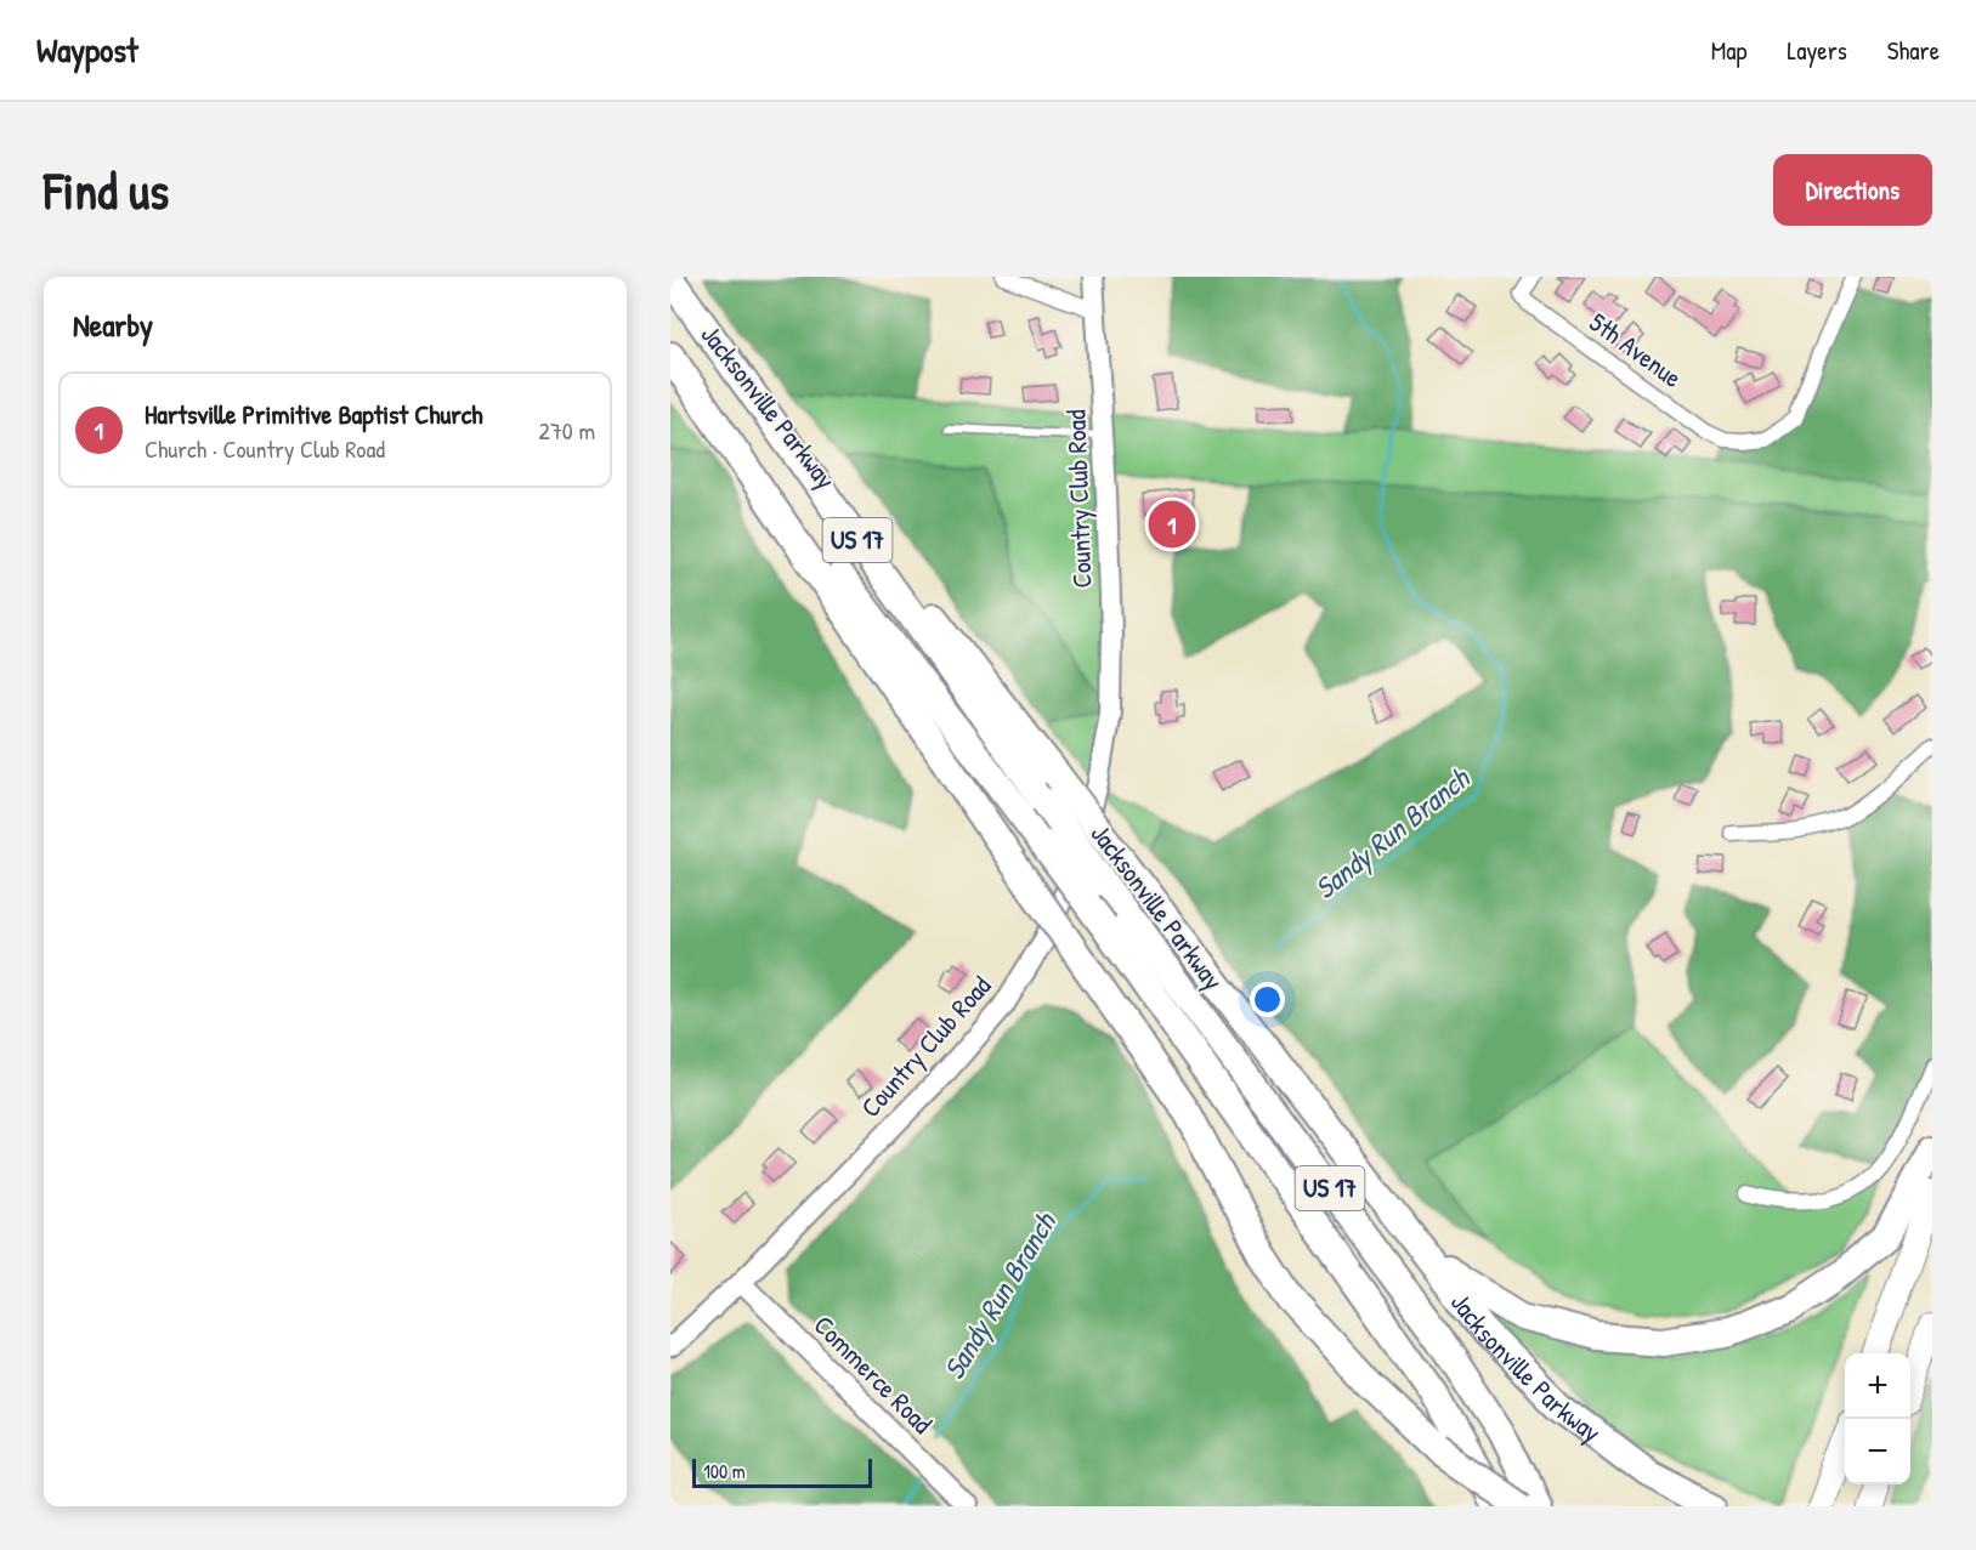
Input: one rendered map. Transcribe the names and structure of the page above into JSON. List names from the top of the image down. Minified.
{"streets":{"highway":["Jacksonville Parkway","US 17"],"main road":["Country Club Road","Commerce Road"],"street":["5th Avenue"]},"crossings":[["Jacksonville Parkway","US 17"],["Country Club Road","Commerce Road"]],"water":["Sandy Run Branch"],"scale_bar":"100 m","page":{"header":"Waypost","nav":["Map","Layers","Share"],"buttons":"Directions","title":"Find us","heading":"Nearby","list":[{"mark":"1","name":"Hartsville Primitive Baptist Church","note":"Church · Country Club Road","value":"270 m"}],"pins":"1","map_buttons":["+","−"],"scale":"100 m"}}
